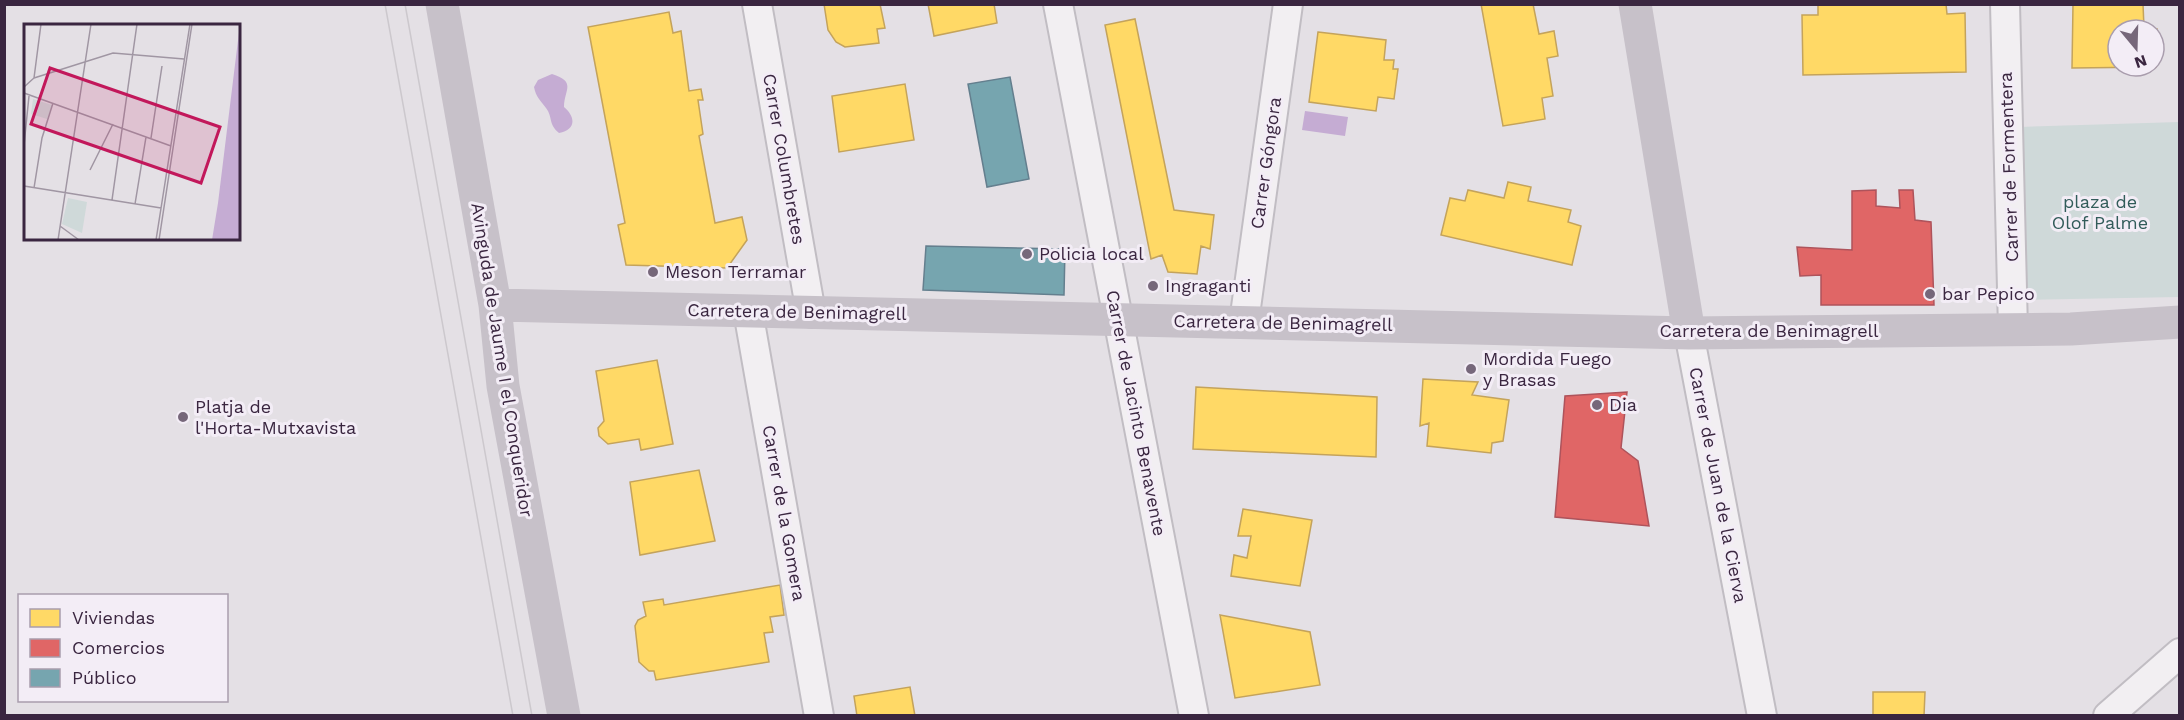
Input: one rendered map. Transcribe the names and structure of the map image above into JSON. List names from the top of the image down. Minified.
{"streets":{"street":["Carrer Columbretes","Carrer Góngora","Carrer de Formentera","Carretera de Benimagrell","Avinguda de Jaume I el Conqueridor","Carrer de Jacinto Benavente","Carrer de Juan de la Cierva","Carrer de la Gomera"]},"crossings":[["Carrer Columbretes","Carretera de Benimagrell"],["Carrer Góngora","Carretera de Benimagrell"],["Carrer de Formentera","Carretera de Benimagrell"],["Carretera de Benimagrell","Avinguda de Jaume I el Conqueridor"],["Carretera de Benimagrell","Carrer de Jacinto Benavente"],["Carretera de Benimagrell","Carrer de Juan de la Cierva"],["Carretera de Benimagrell","Carrer de la Gomera"]],"parks":["plaza de Olof Palme"],"places":["Policia local","Meson Terramar","Ingraganti","bar Pepico","Mordida Fuego y Brasas","Dia","Platja de l'Horta-Mutxavista"],"legend":["Viviendas","Comercios","Público"],"north":"bottom"}
